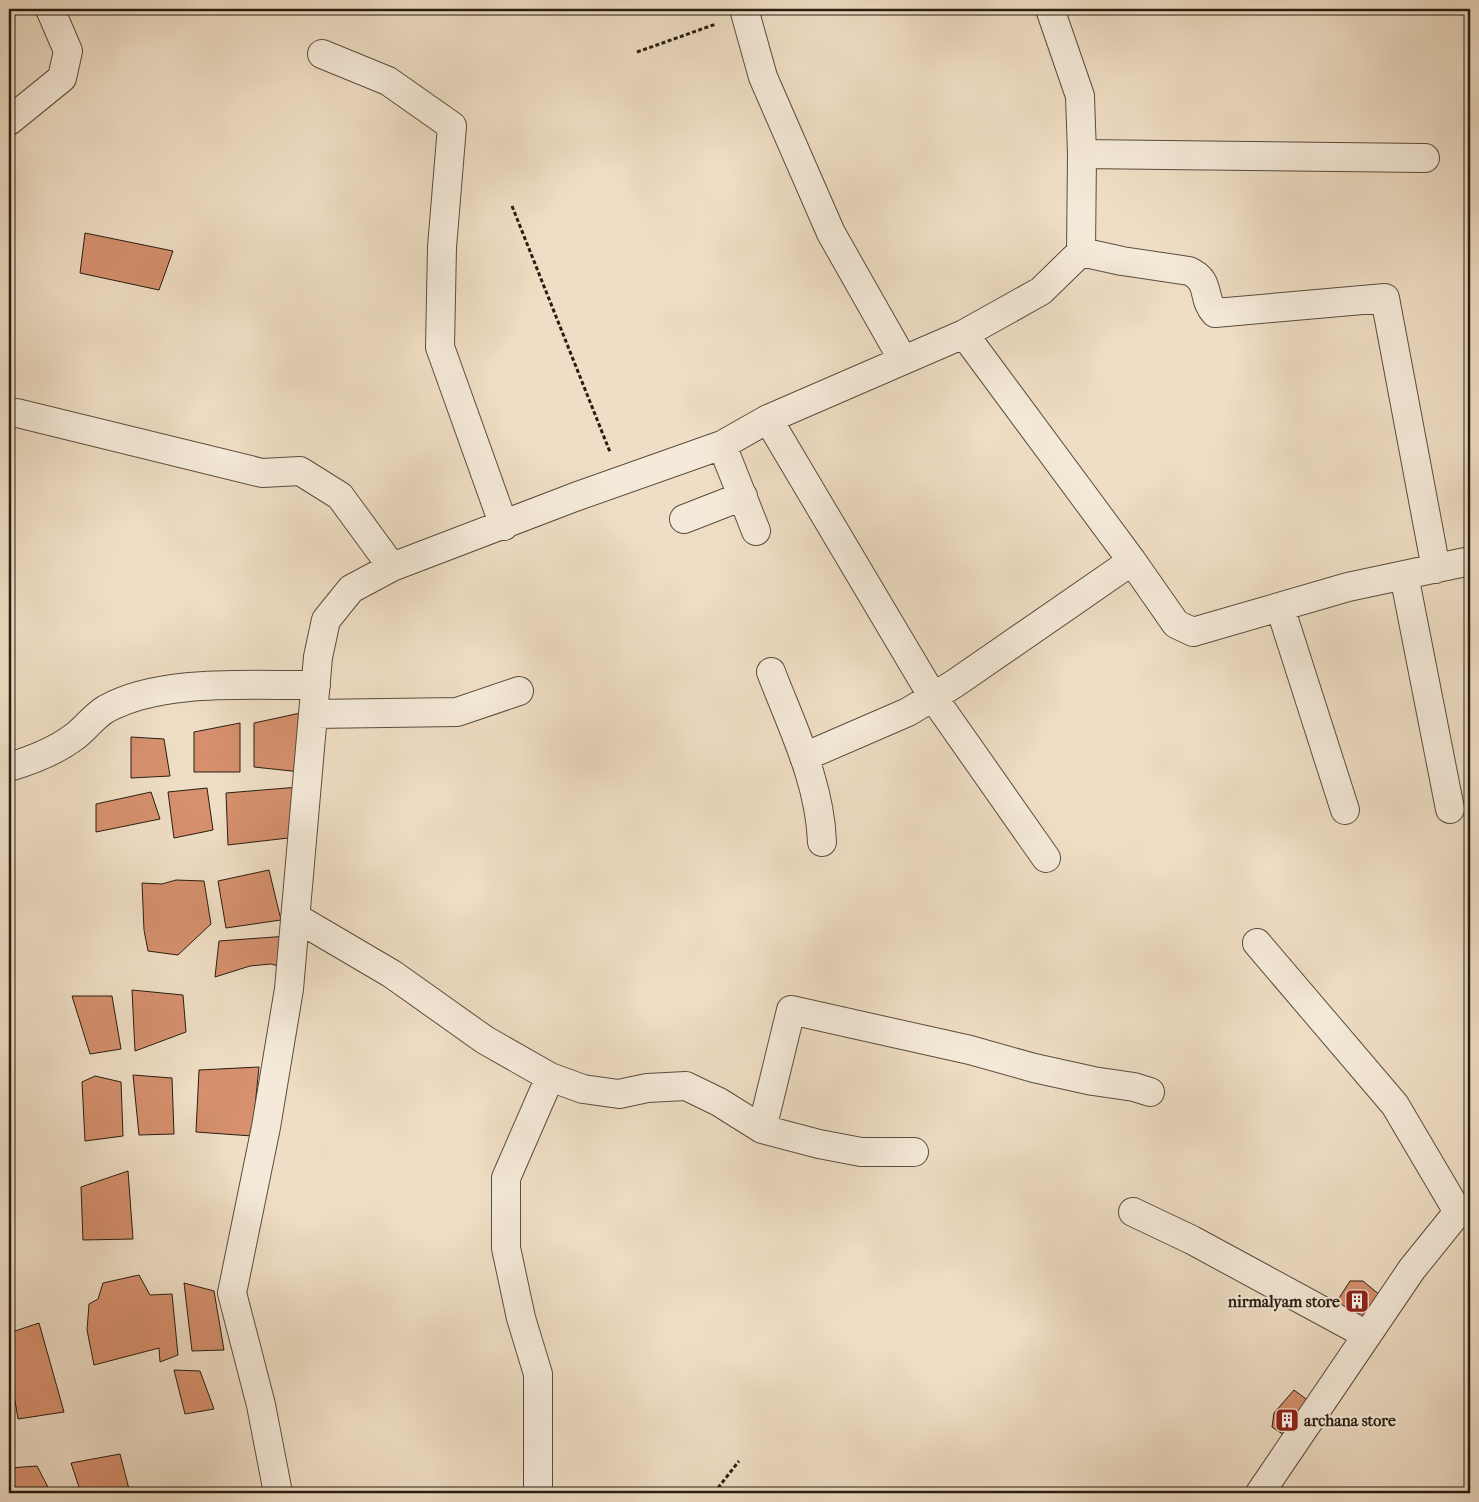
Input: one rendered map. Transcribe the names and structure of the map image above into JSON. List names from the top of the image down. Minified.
{"places":{"building":["nirmalyam store","archana store"]}}
